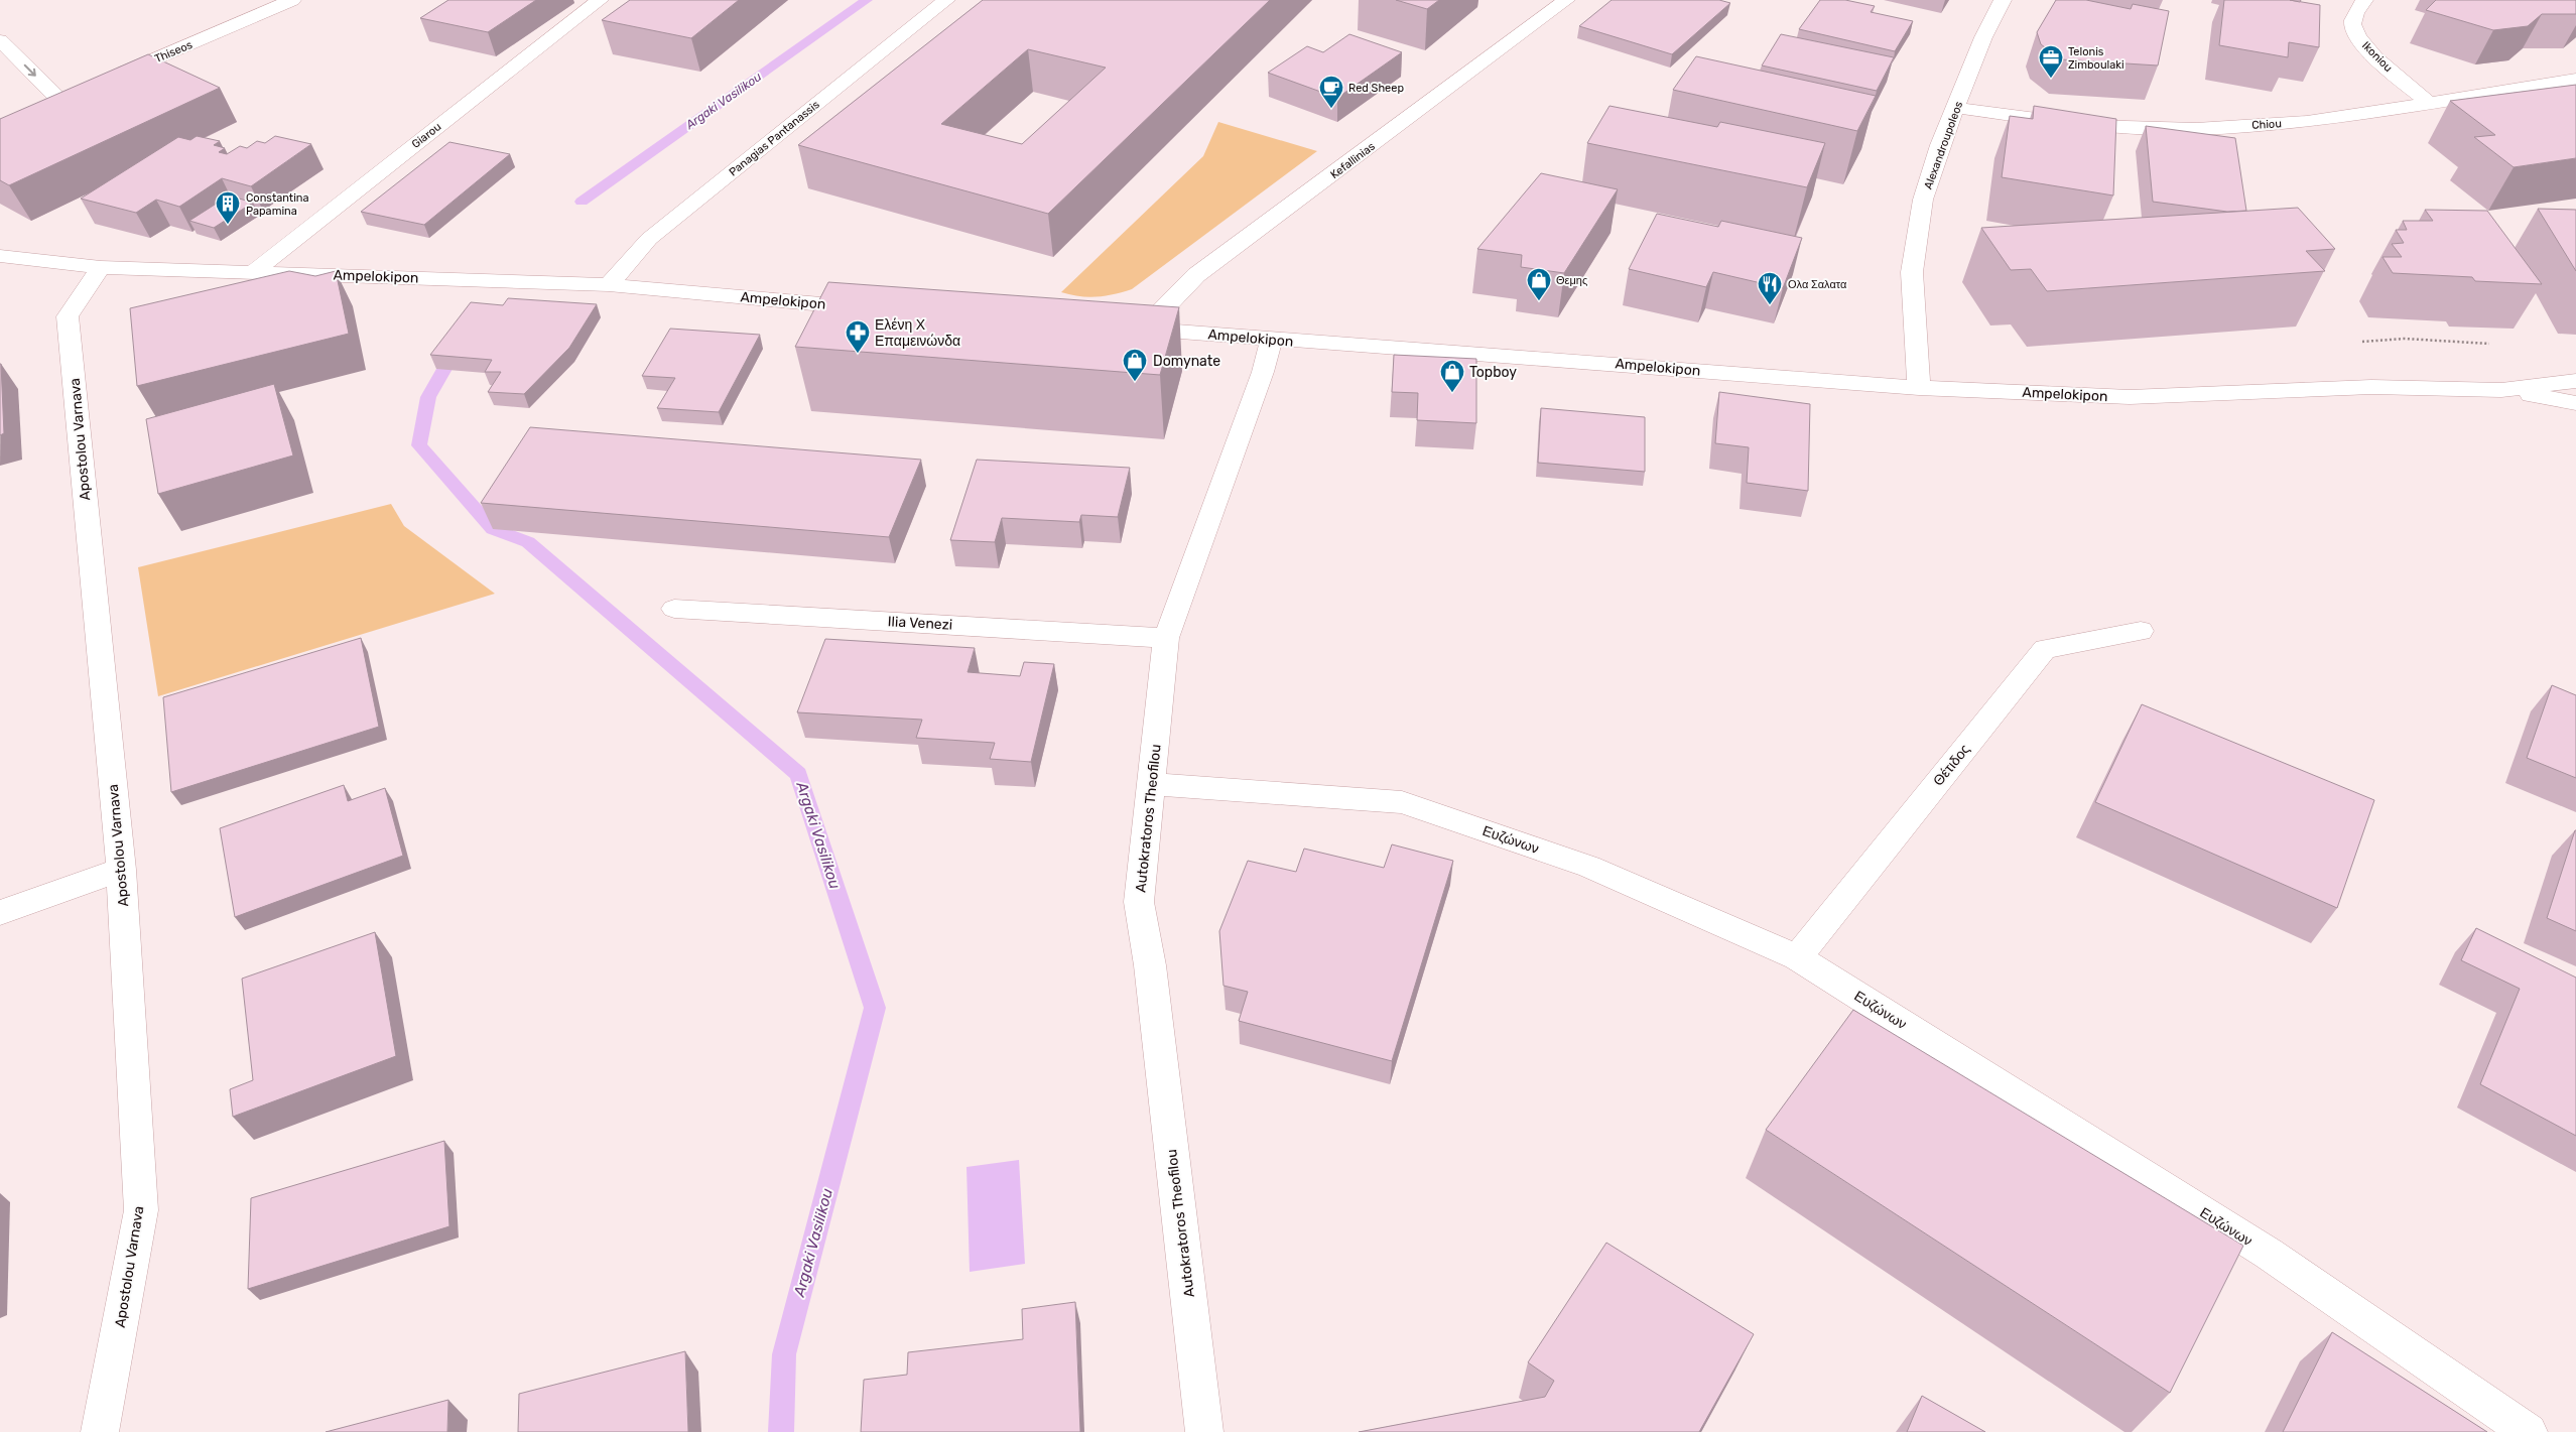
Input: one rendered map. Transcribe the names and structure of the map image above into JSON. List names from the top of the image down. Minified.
{"streets":{"street":["Thiseos","Ikoniou","Chiou","Giarou","Panagias Pantanassis","Alexandroupoleos","Kefallinias","Ampelokipon","Apostolou Varnava","Ilia Venezi","Θέτιδος","Autokratoros Theofilou","Ευζώνων"]},"crossings":[["Ikoniou","Chiou"],["Chiou","Alexandroupoleos"],["Giarou","Ampelokipon"],["Panagias Pantanassis","Ampelokipon"],["Alexandroupoleos","Ampelokipon"],["Kefallinias","Ampelokipon"],["Ampelokipon","Apostolou Varnava"],["Ampelokipon","Autokratoros Theofilou"],["Ilia Venezi","Autokratoros Theofilou"],["Θέτιδος","Ευζώνων"],["Autokratoros Theofilou","Ευζώνων"]],"water":["Argaki Vasilikou"],"places":{"office":["Telonis Zimboulaki"],"cafe":["Red Sheep"],"building":["Constantina Papamina"],"shop":["Θεμης","Domynate","Topboy"],"restaurant":["Ολα Σαλατα"],"pharmacy":["Ελένη Χ Επαμεινώνδα"]}}
